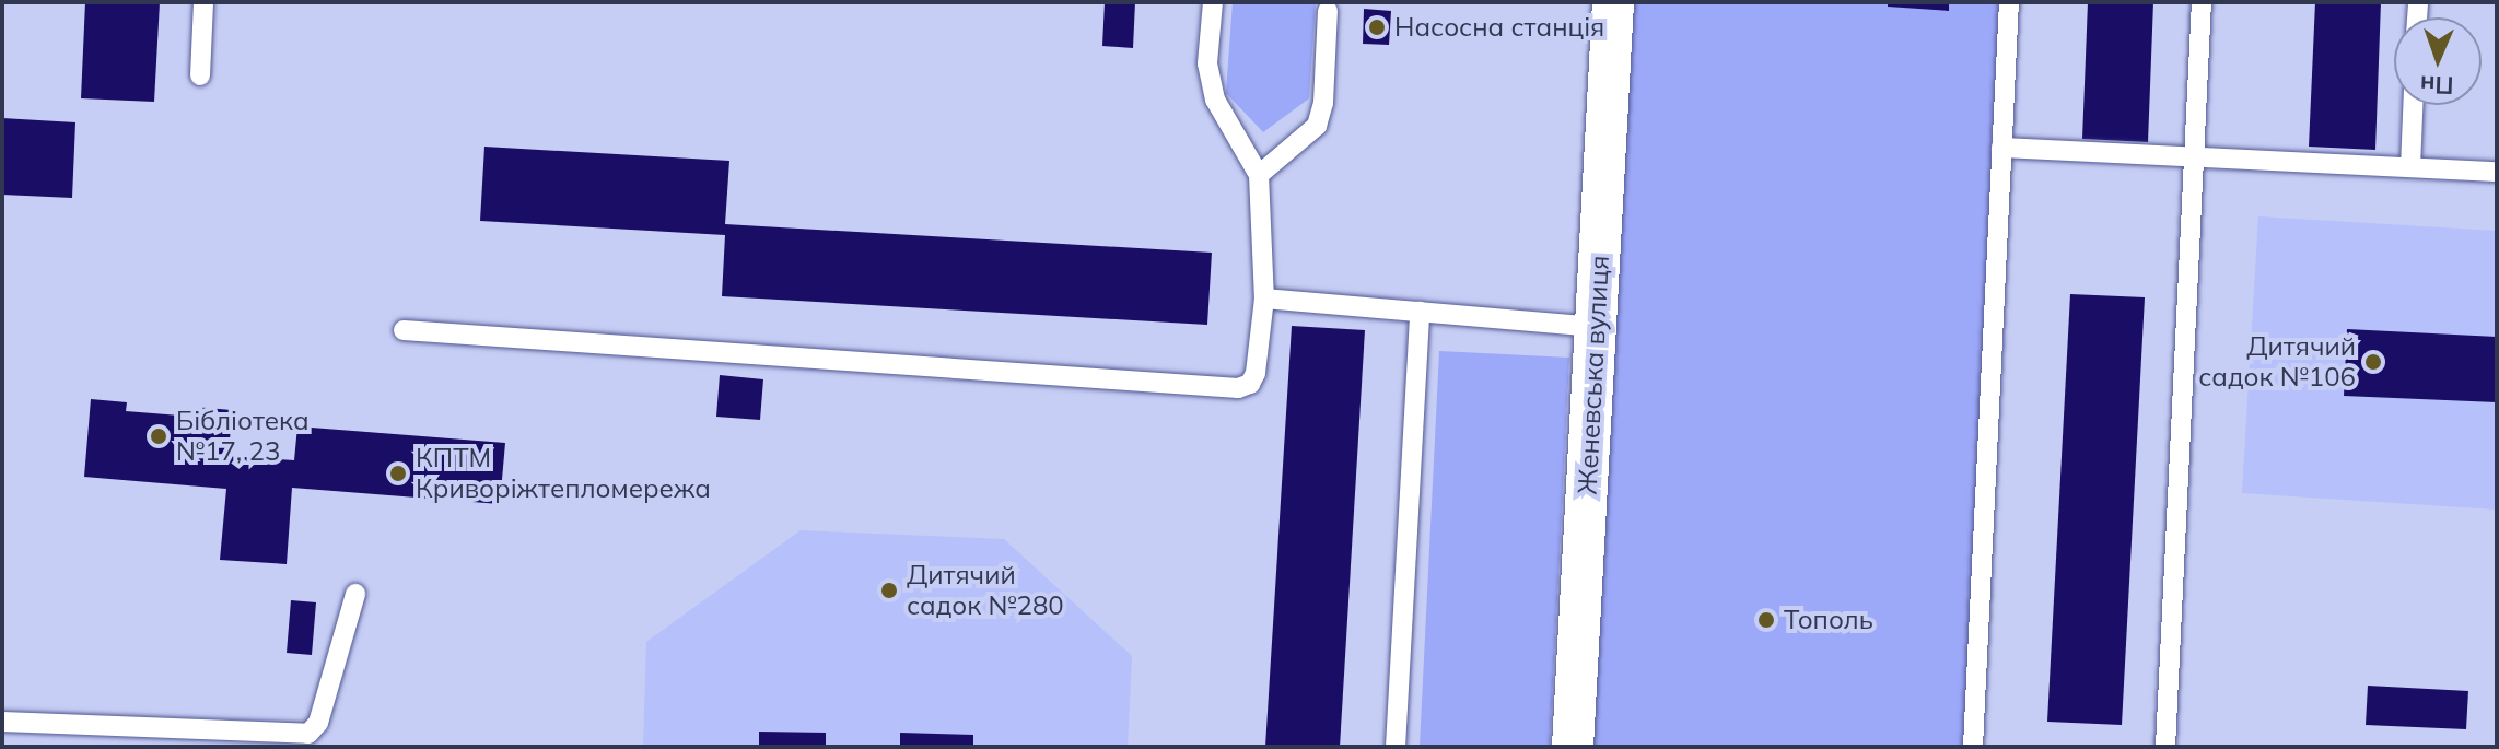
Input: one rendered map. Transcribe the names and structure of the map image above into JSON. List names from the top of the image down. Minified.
{"streets":{"street":["Женевська вулиця"]},"places":["Насосна станція","Дитячий садок №106","Бібліотека №17, 23","КПТМ Криворіжтепломережа","Дитячий садок №280","Тополь"],"north":"bottom"}
